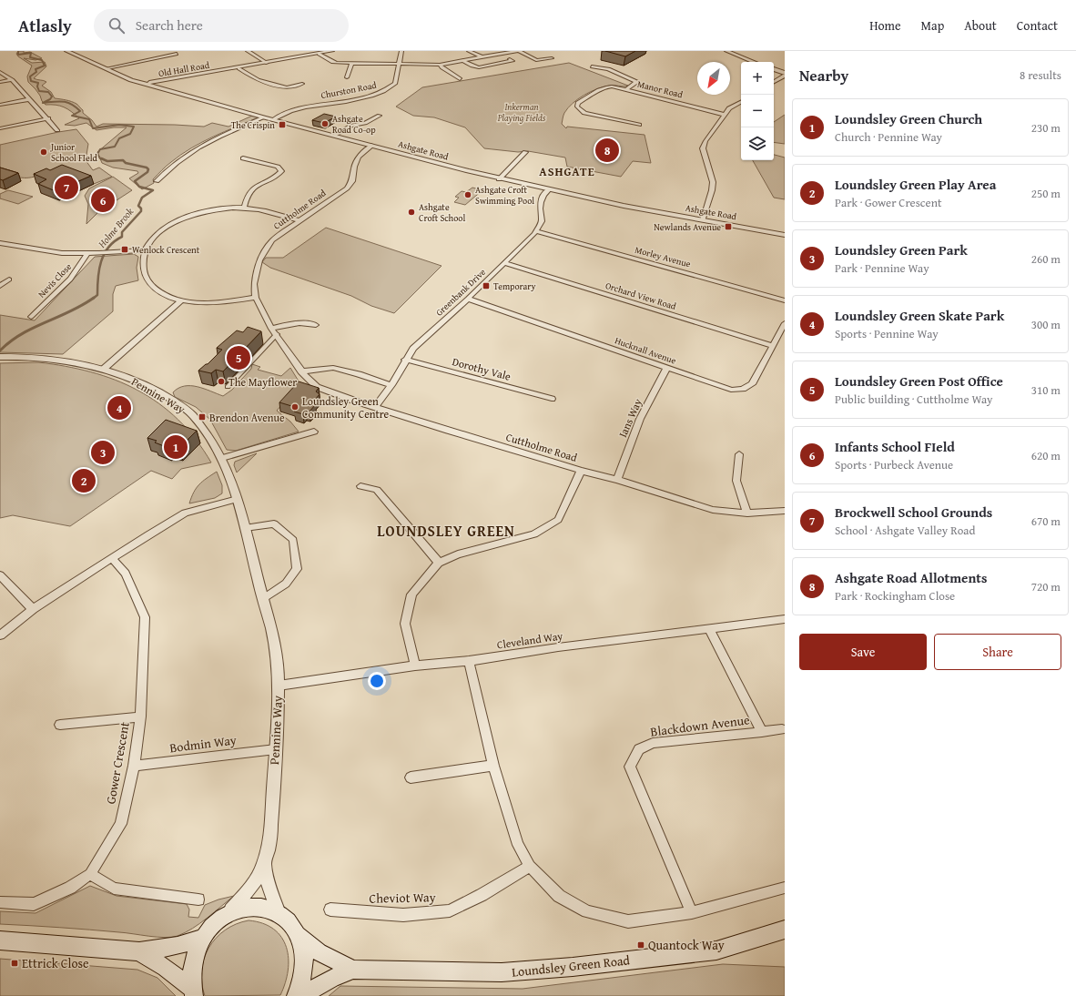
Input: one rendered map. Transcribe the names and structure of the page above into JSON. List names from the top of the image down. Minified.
{"streets":{"main road":["Loundsley Green Road"],"street":["Old Hall Road","Manor Road","Churston Road","Ashgate Road","Cuttholme Road","Morley Avenue","Nevis Close","Greenbank Drive","Orchard View Road","Hucknall Avenue","Dorothy Vale","Pennine Way","Ians Way","Cleveland Way","Blackdown Avenue","Bodmin Way","Gower Crescent","Cheviot Way"]},"crossings":[["Old Hall Road","Ashgate Road"],["Churston Road","Ashgate Road"],["Ashgate Road","Cuttholme Road"],["Cuttholme Road","Greenbank Drive"],["Cuttholme Road","Ians Way"],["Morley Avenue","Greenbank Drive"],["Greenbank Drive","Orchard View Road"],["Greenbank Drive","Hucknall Avenue"],["Greenbank Drive","Dorothy Vale"],["Orchard View Road","Hucknall Avenue"],["Hucknall Avenue","Ians Way"],["Pennine Way","Cleveland Way"],["Pennine Way","Bodmin Way"],["Cleveland Way","Blackdown Avenue"],["Bodmin Way","Gower Crescent"]],"districts":["ASHGATE","LOUNDSLEY GREEN"],"water":["Holme Brook"],"parks":["Inkerman Playing Fields"],"places":{"other":["Ashgate Road Co-op","Junior School FIeld","Ashgate Croft Swimming Pool","Ashgate Croft School","The Mayflower","Loundsley Green Community Centre"],"transit":["The Crispin","Newlands Avenue","Wenlock Crescent","Temporary","Brendon Avenue","Quantock Way","Ettrick Close"]},"north":"bottom left","page":{"header":"Atlasly","search":"Search here","nav":["Home","Map","About","Contact"],"heading":["Nearby","8 results"],"map_buttons":["+","−"],"list":[{"mark":"1","name":"Loundsley Green Church","note":"Church · Pennine Way","value":"230 m"},{"mark":"2","name":"Loundsley Green Play Area","note":"Park · Gower Crescent","value":"250 m"},{"mark":"3","name":"Loundsley Green Park","note":"Park · Pennine Way","value":"260 m"},{"mark":"4","name":"Loundsley Green Skate Park","note":"Sports · Pennine Way","value":"300 m"},{"mark":"5","name":"Loundsley Green Post Office","note":"Public building · Cuttholme Way","value":"310 m"},{"mark":"6","name":"Infants School FIeld","note":"Sports · Purbeck Avenue","value":"620 m"},{"mark":"7","name":"Brockwell School Grounds","note":"School · Ashgate Valley Road","value":"670 m"},{"mark":"8","name":"Ashgate Road Allotments","note":"Park · Rockingham Close","value":"720 m"}],"pins":["8","7","6","5","4","1","3","2"],"buttons":["Save","Share"]}}
